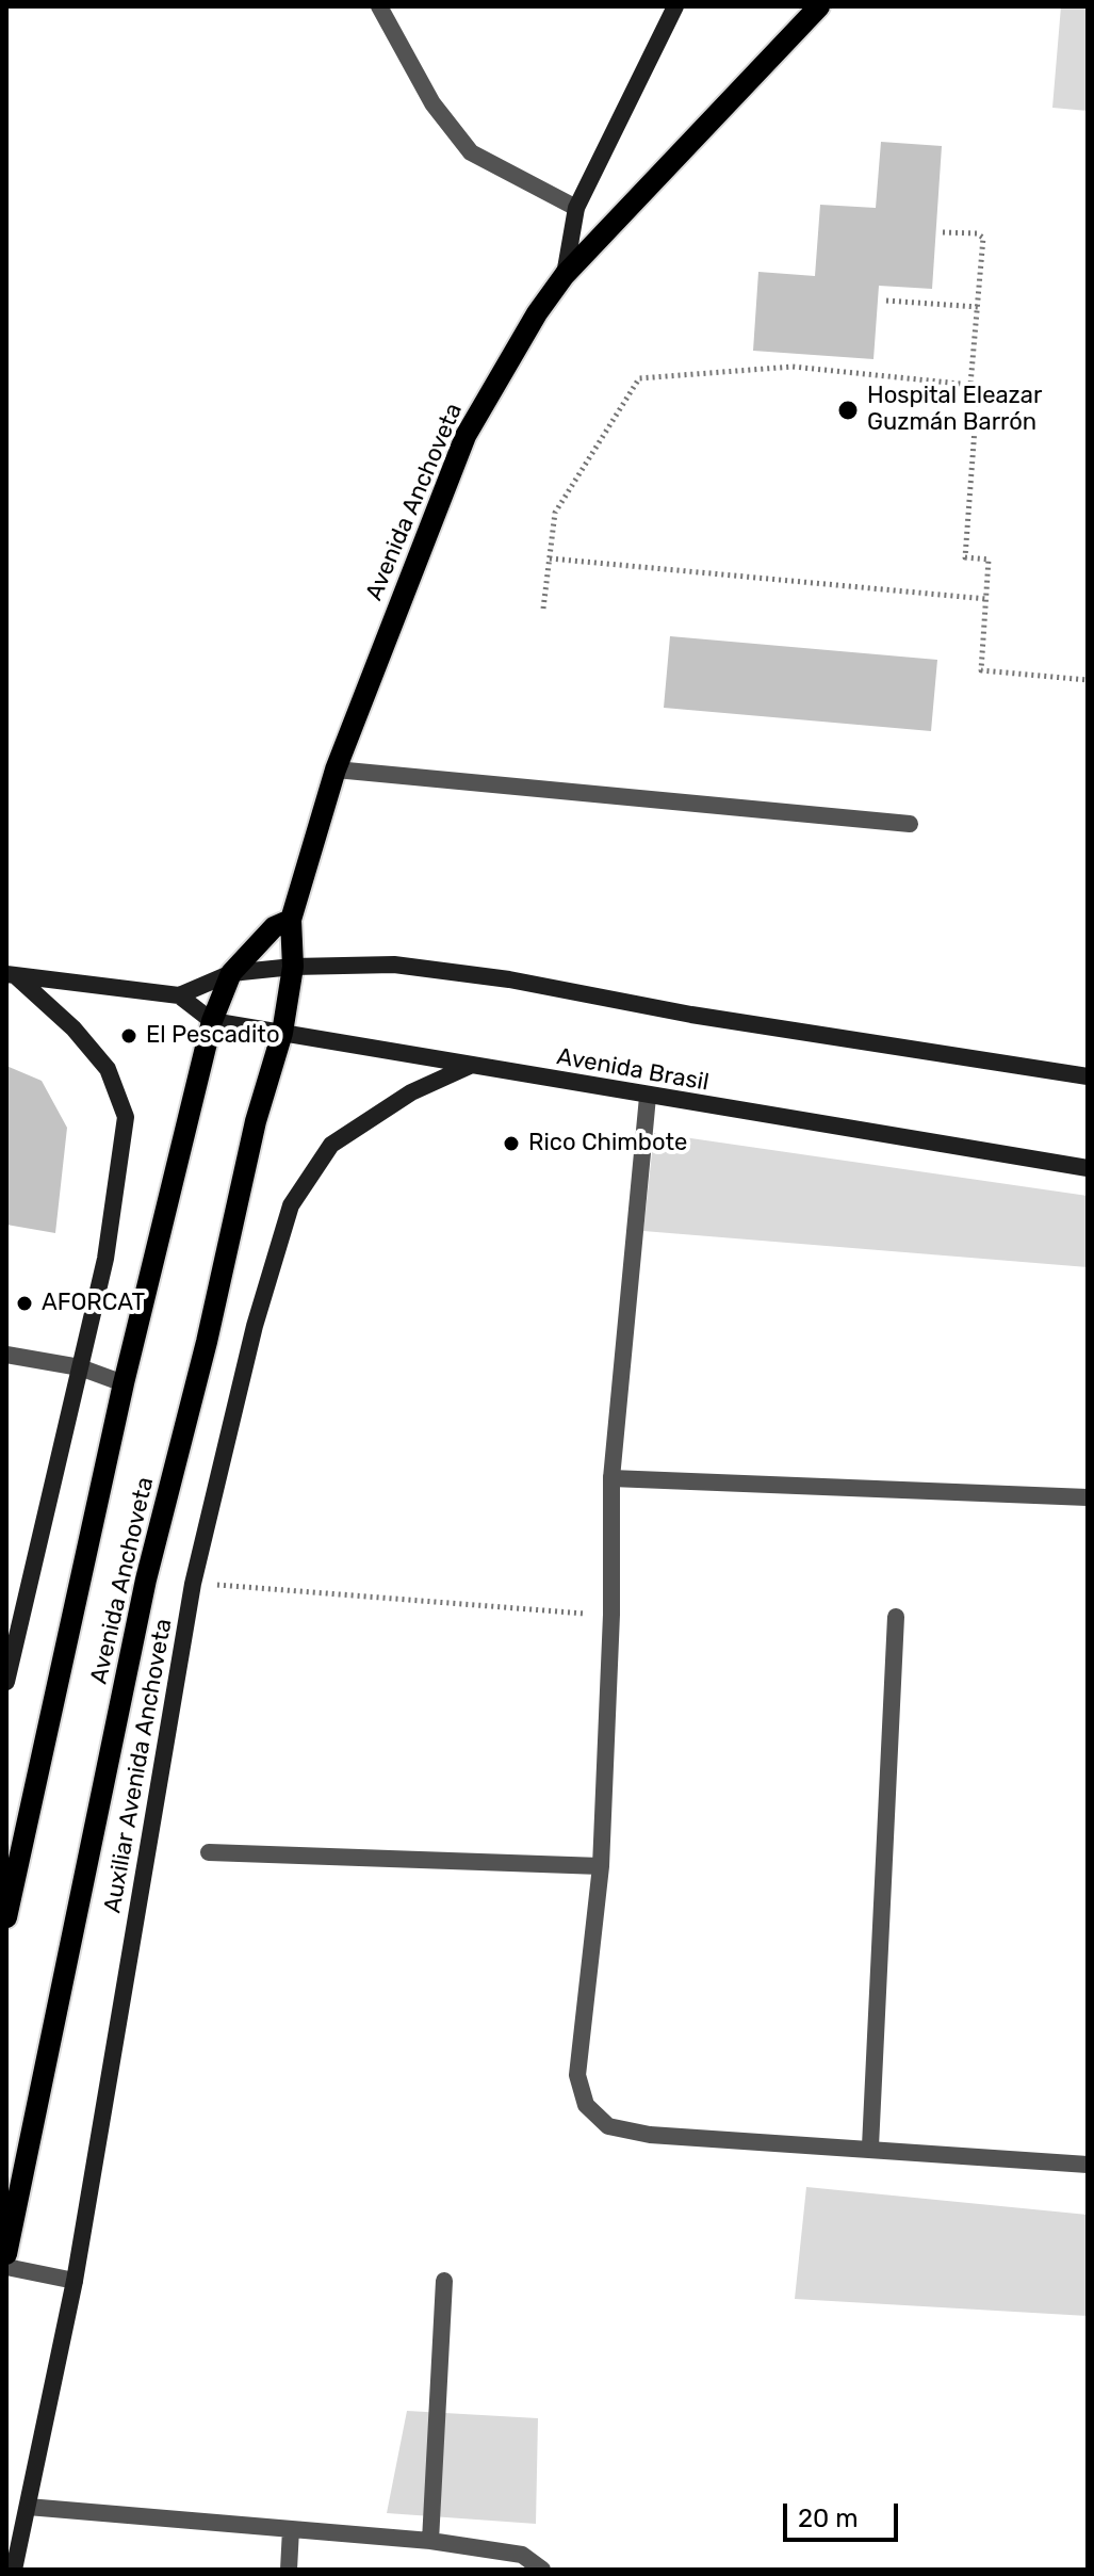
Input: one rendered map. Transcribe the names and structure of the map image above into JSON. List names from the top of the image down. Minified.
{"streets":{"main road":["Avenida Anchoveta","Avenida Brasil","Auxiliar Avenida Anchoveta"]},"crossings":[["Avenida Anchoveta","Avenida Brasil"],["Avenida Brasil","Auxiliar Avenida Anchoveta"]],"places":["Hospital Eleazar Guzmán Barrón","El Pescadito","Rico Chimbote","AFORCAT"],"scale_bar":"20 m"}
